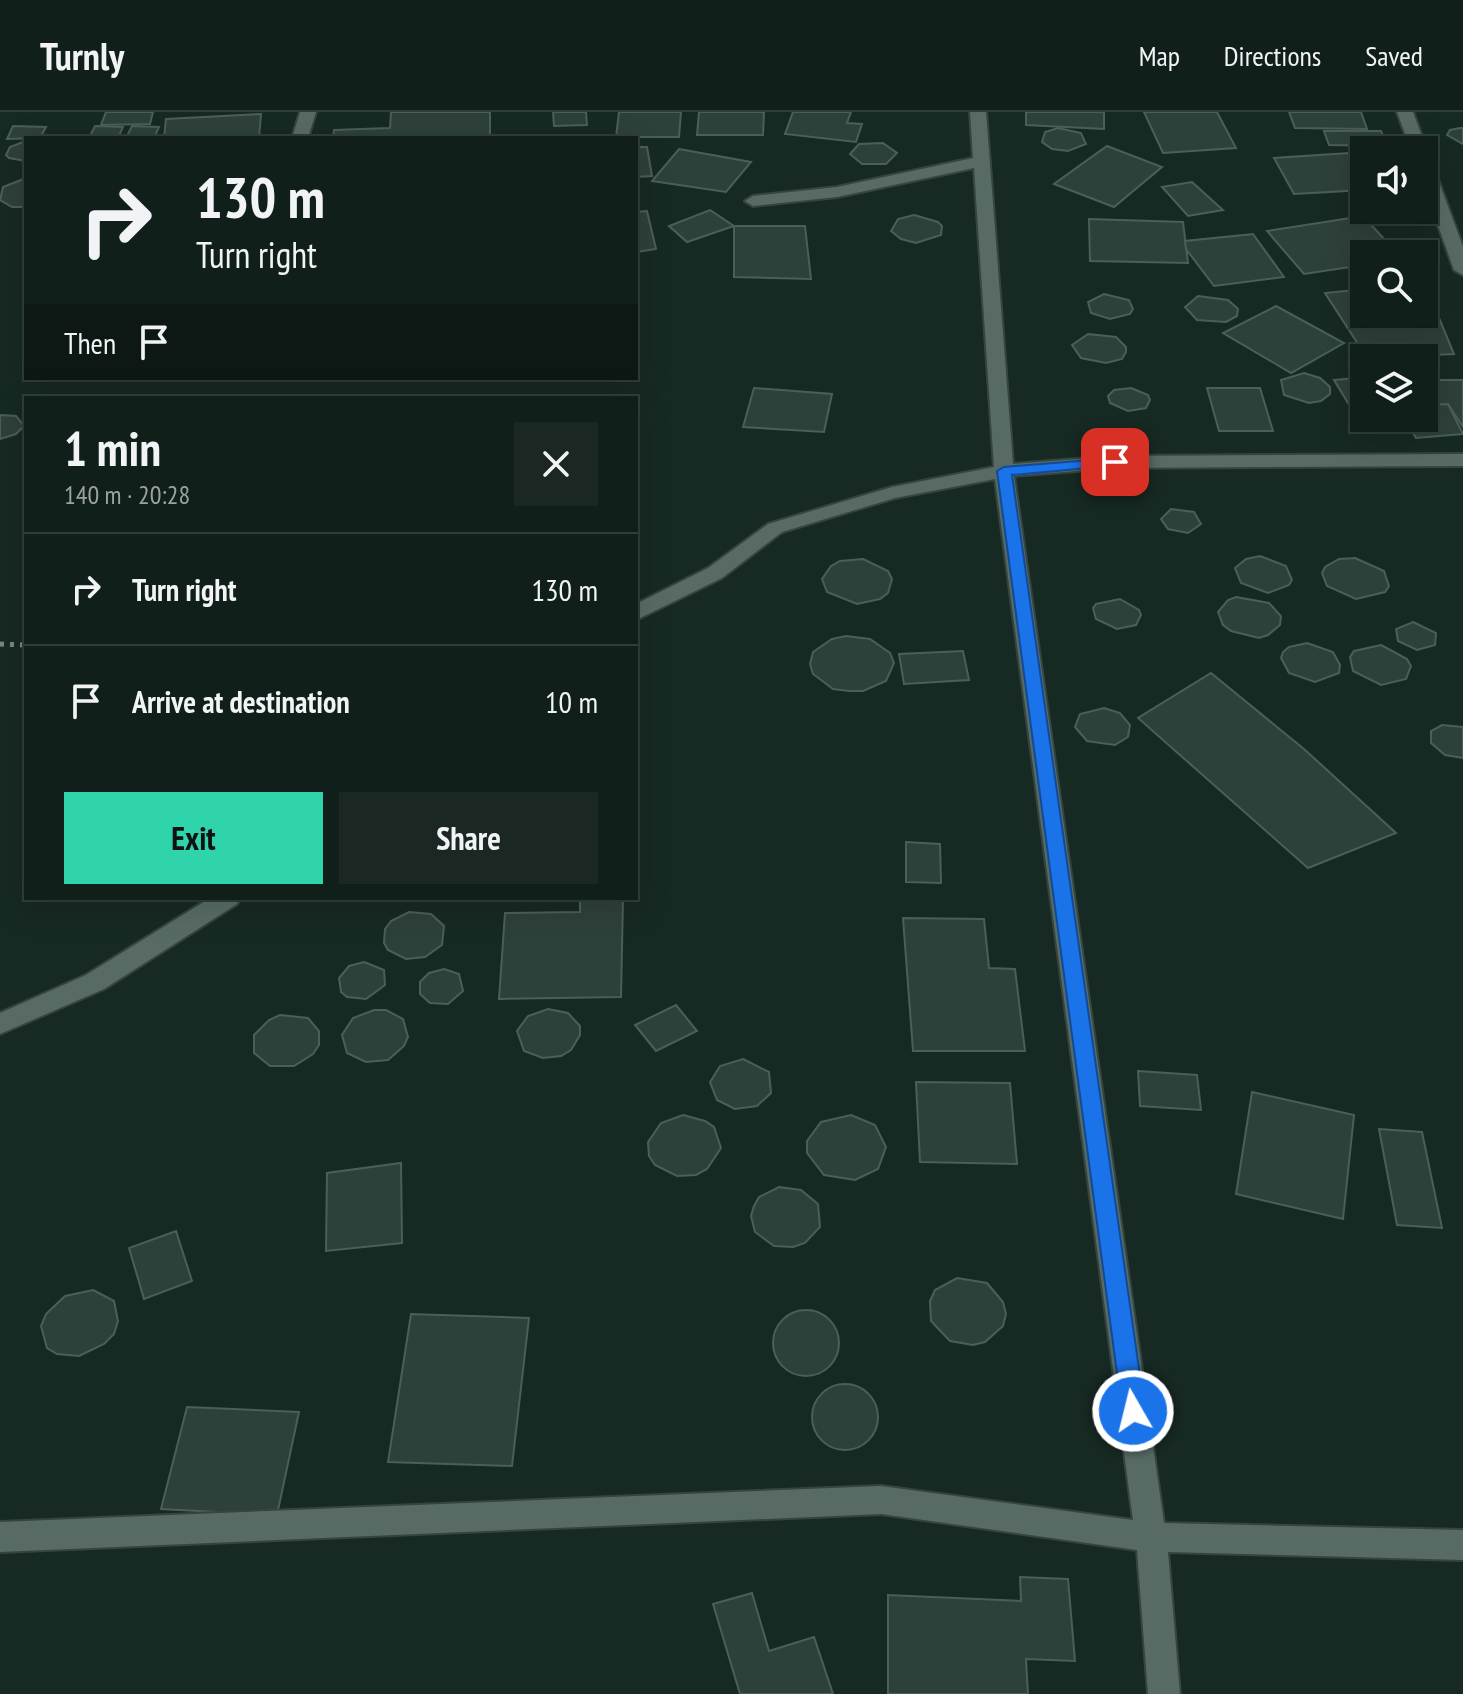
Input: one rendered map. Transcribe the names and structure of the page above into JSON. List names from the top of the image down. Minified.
{"page":{"header":"Turnly","nav":["Map","Directions","Saved"],"turn":["130 m","Turn right"],"then":"Then","heading":["1 min","140 m · 20:28"],"list":[{"name":"Turn right","value":"130 m"},{"name":"Arrive at destination","value":"10 m"}],"buttons":["Exit","Share"]}}
